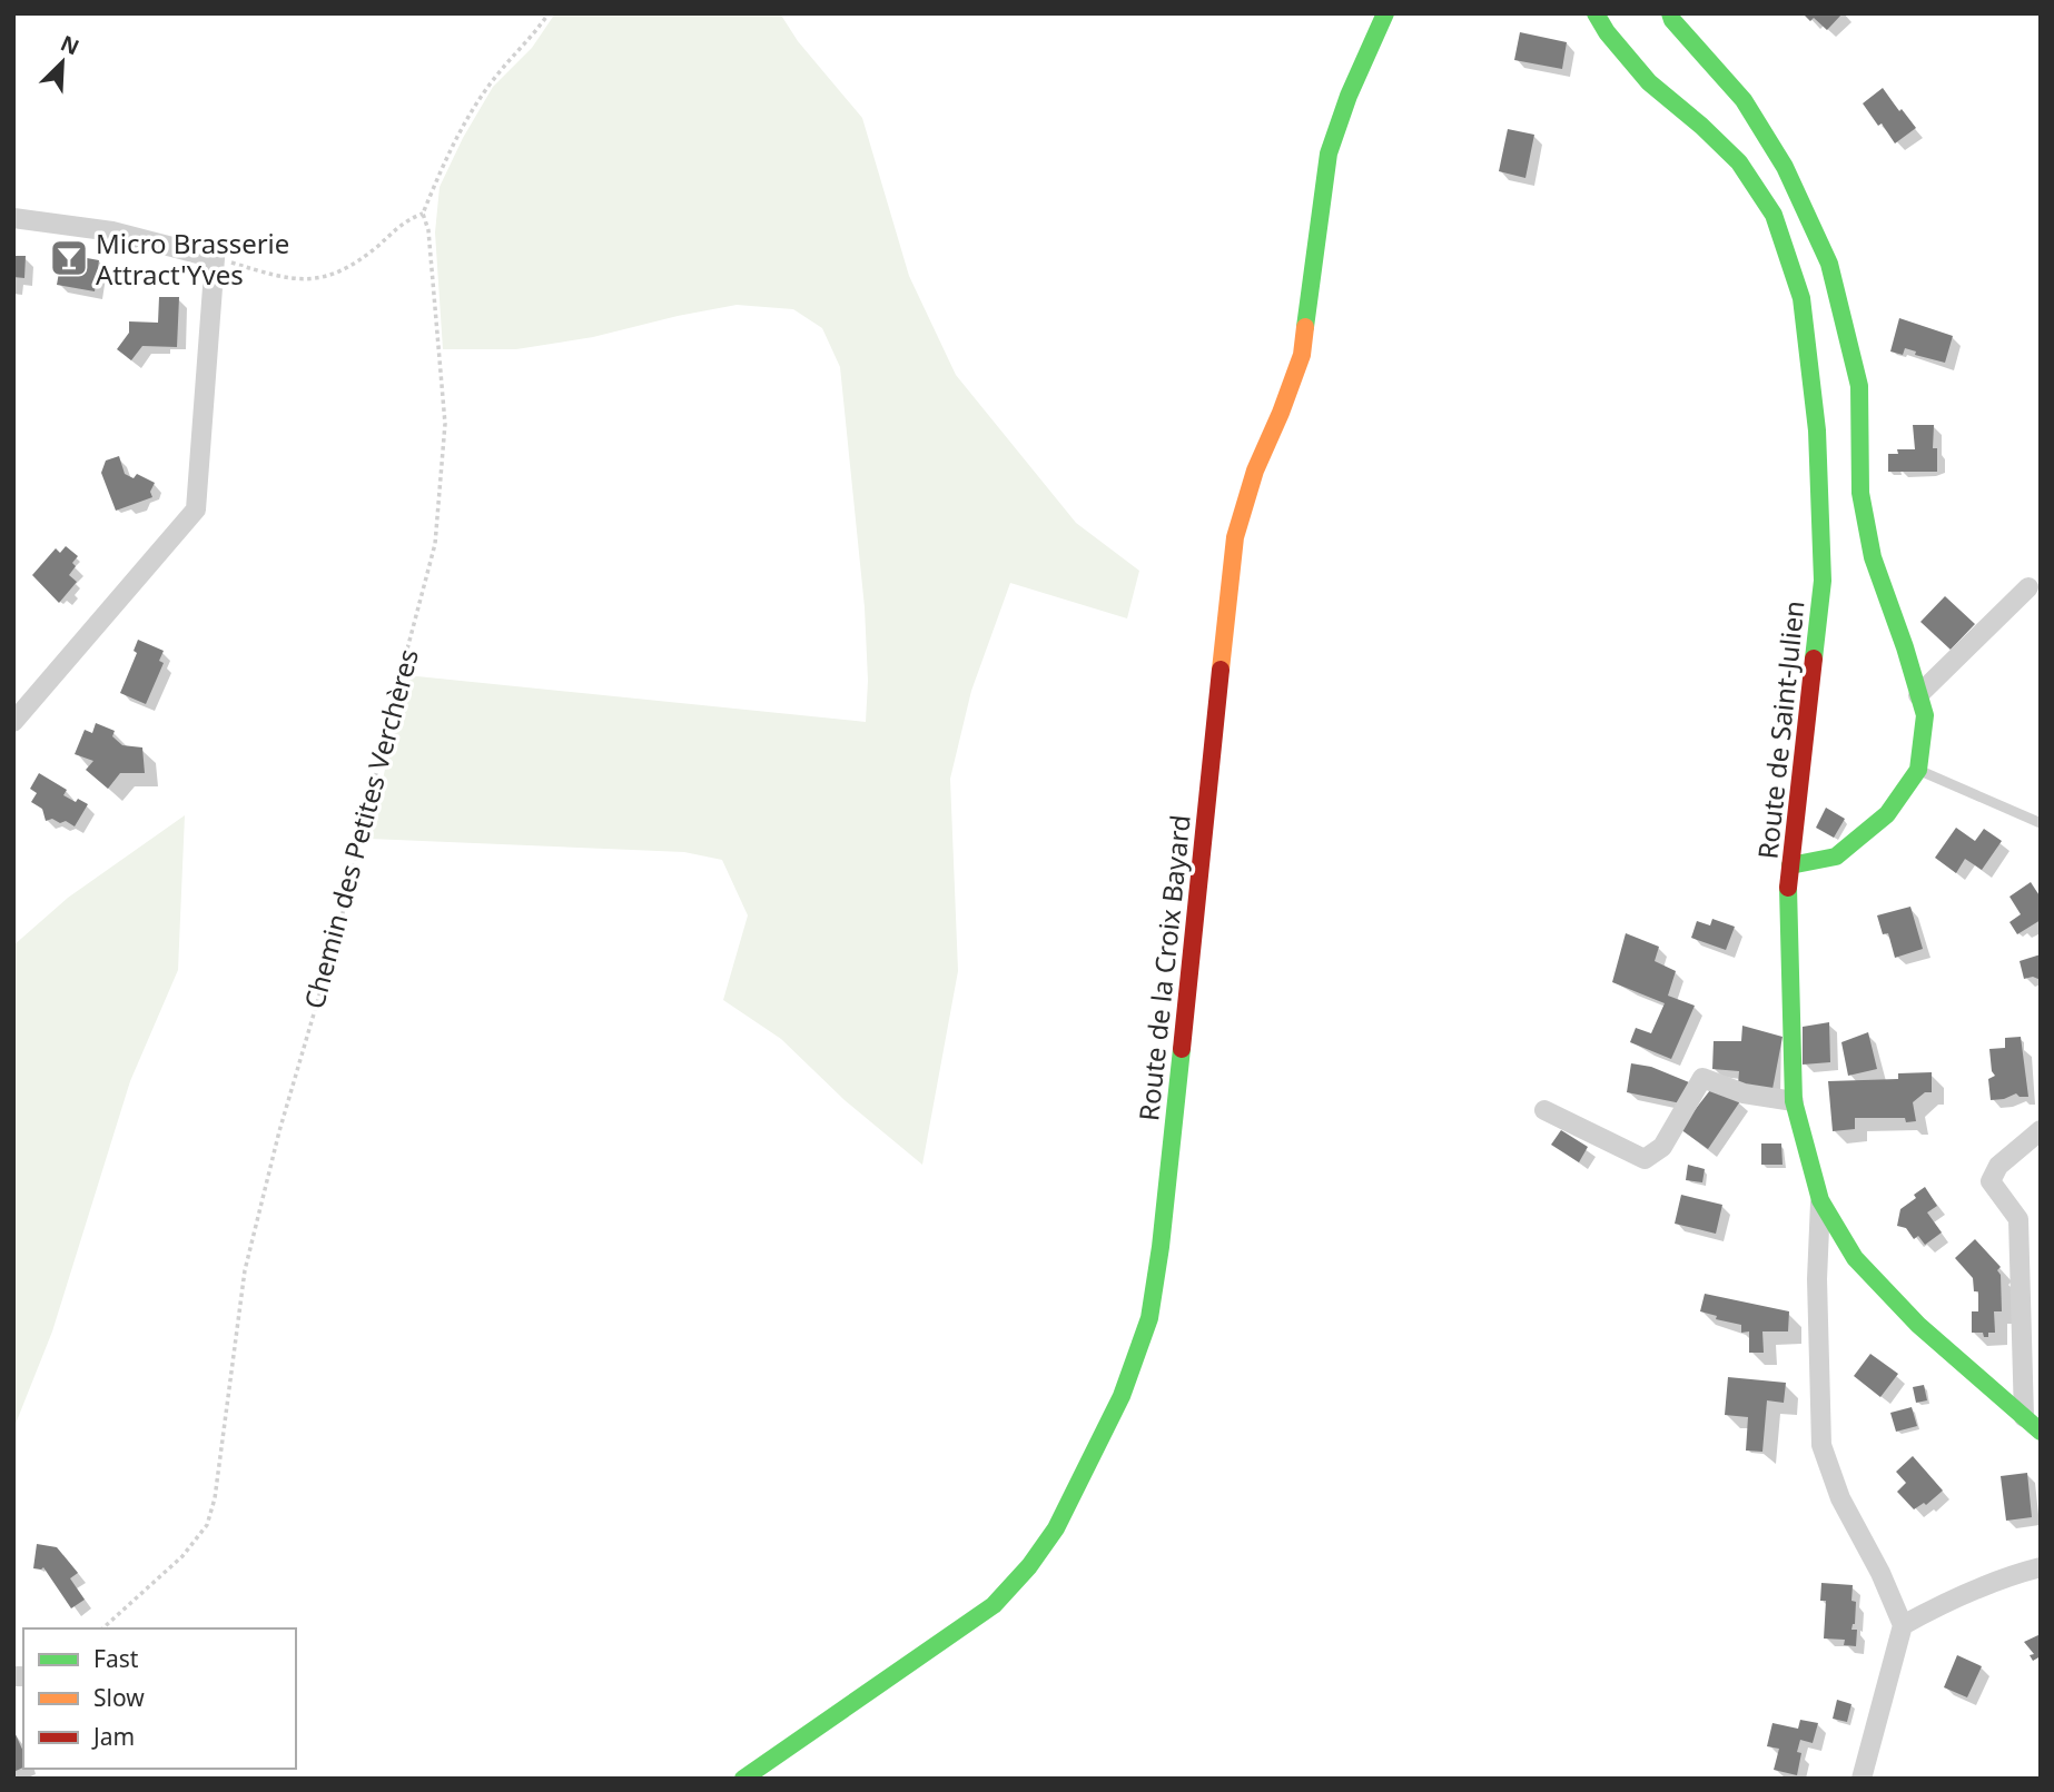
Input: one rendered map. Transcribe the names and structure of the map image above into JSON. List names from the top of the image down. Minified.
{"streets":{"main road":["Route de Saint-Julien","Route de la Croix Bayard"],"path":["Chemin des Petites Verchères"]},"places":{"bar":["Micro Brasserie Attract'Yves"]},"legend":["Fast","Slow","Jam"],"north":"top right"}
